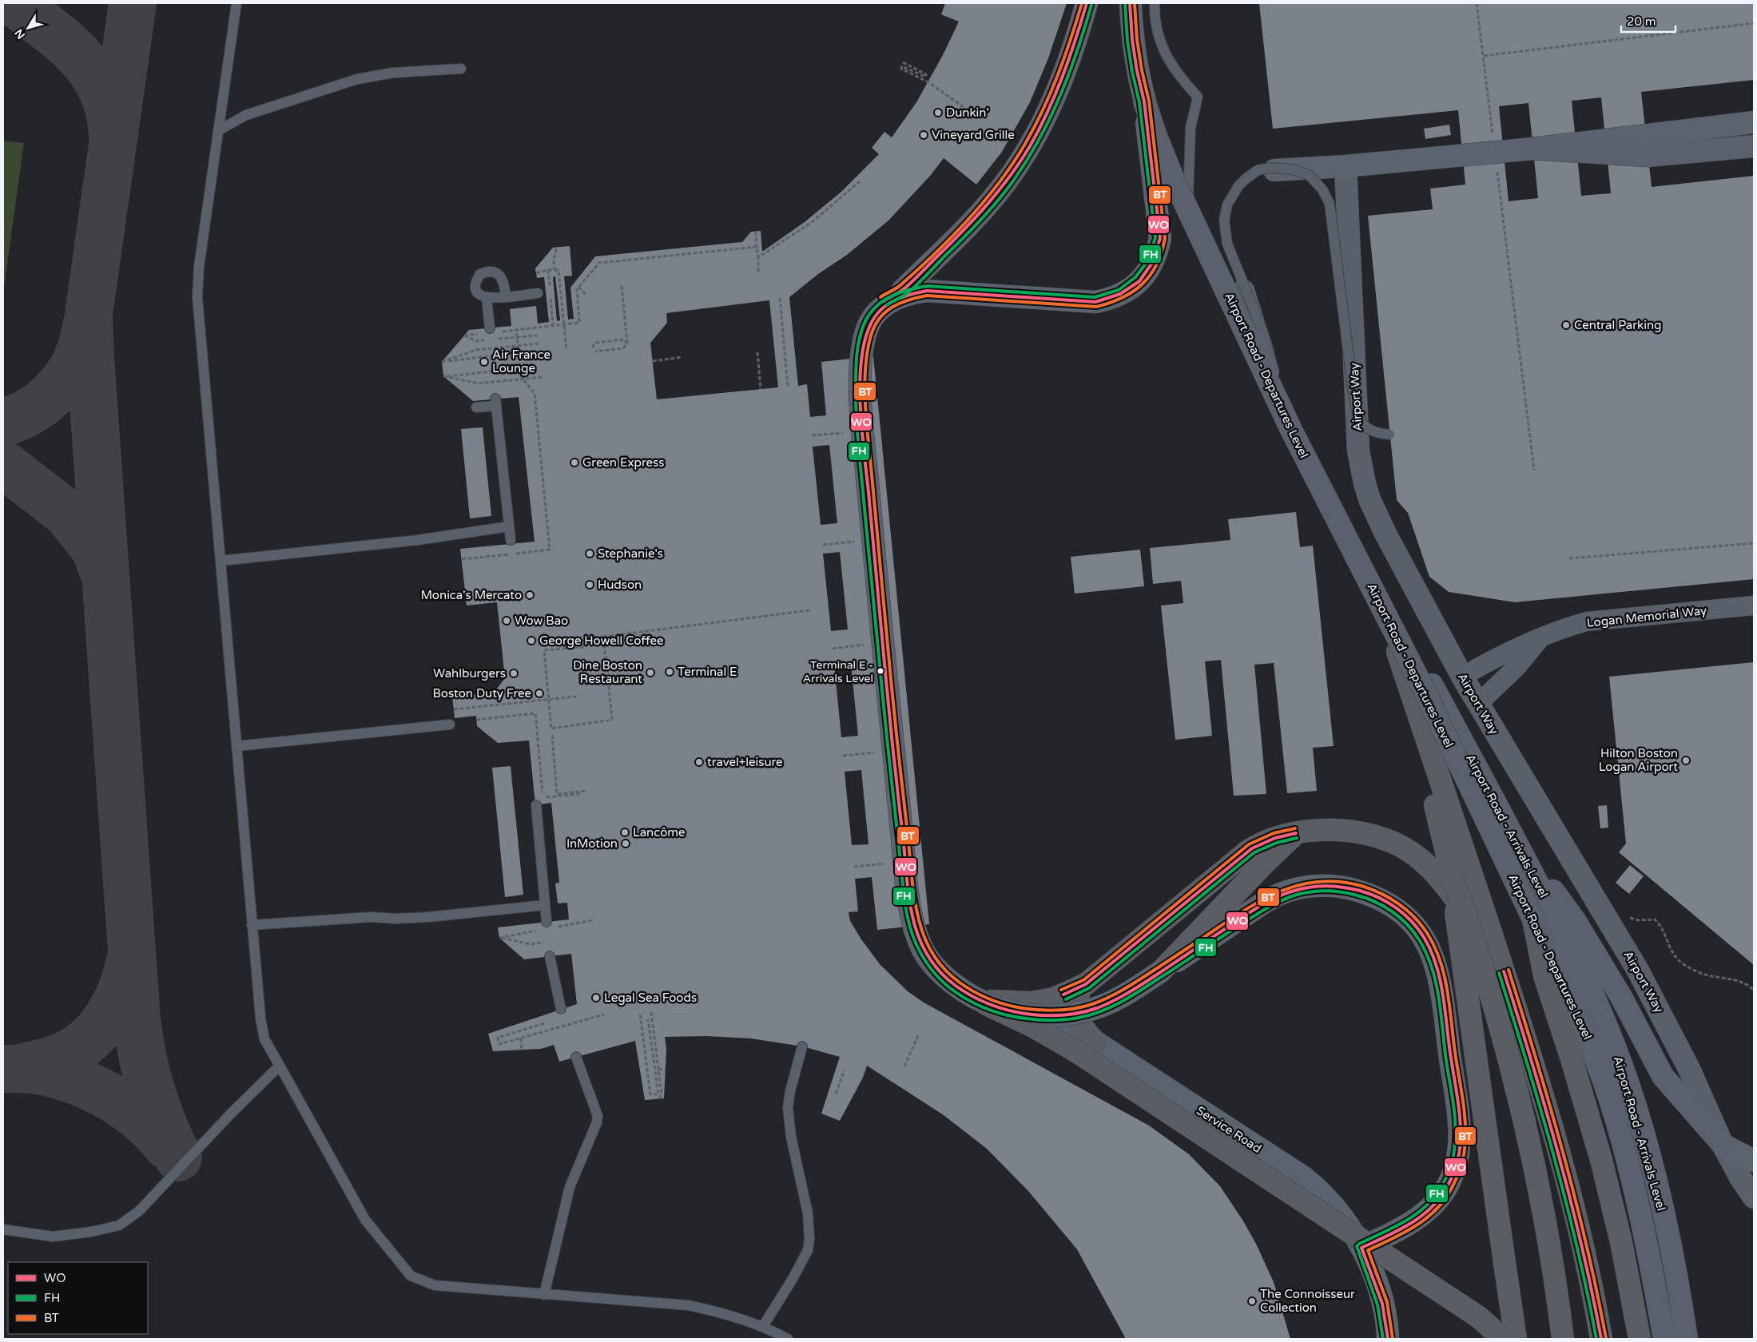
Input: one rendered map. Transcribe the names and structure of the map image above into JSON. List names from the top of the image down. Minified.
{"streets":{"main road":["Airport Road - Departures Level","Airport Road - Arrivals Level","Service Road"],"street":["Airport Way","Logan Memorial Way"]},"crossings":[["Airport Road - Departures Level","Airport Road - Arrivals Level"],["Airport Way","Logan Memorial Way"]],"places":["Dunkin'","Vineyard Grille","Central Parking","Air France Lounge","Green Express","Stephanie's","Hudson","Monica's Mercato","Wow Bao","George Howell Coffee","Terminal E - Arrivals Level","Terminal E","Dine Boston Restaurant","Wahlburgers","Boston Duty Free","Hilton Boston Logan Airport","travel+leisure","Lancôme","InMotion","Legal Sea Foods","The Connoisseur Collection"],"lines":["transit line WO","transit line FH","transit line BT"],"legend":["WO","FH","BT"],"scale_bar":"20 m","north":"bottom left"}
